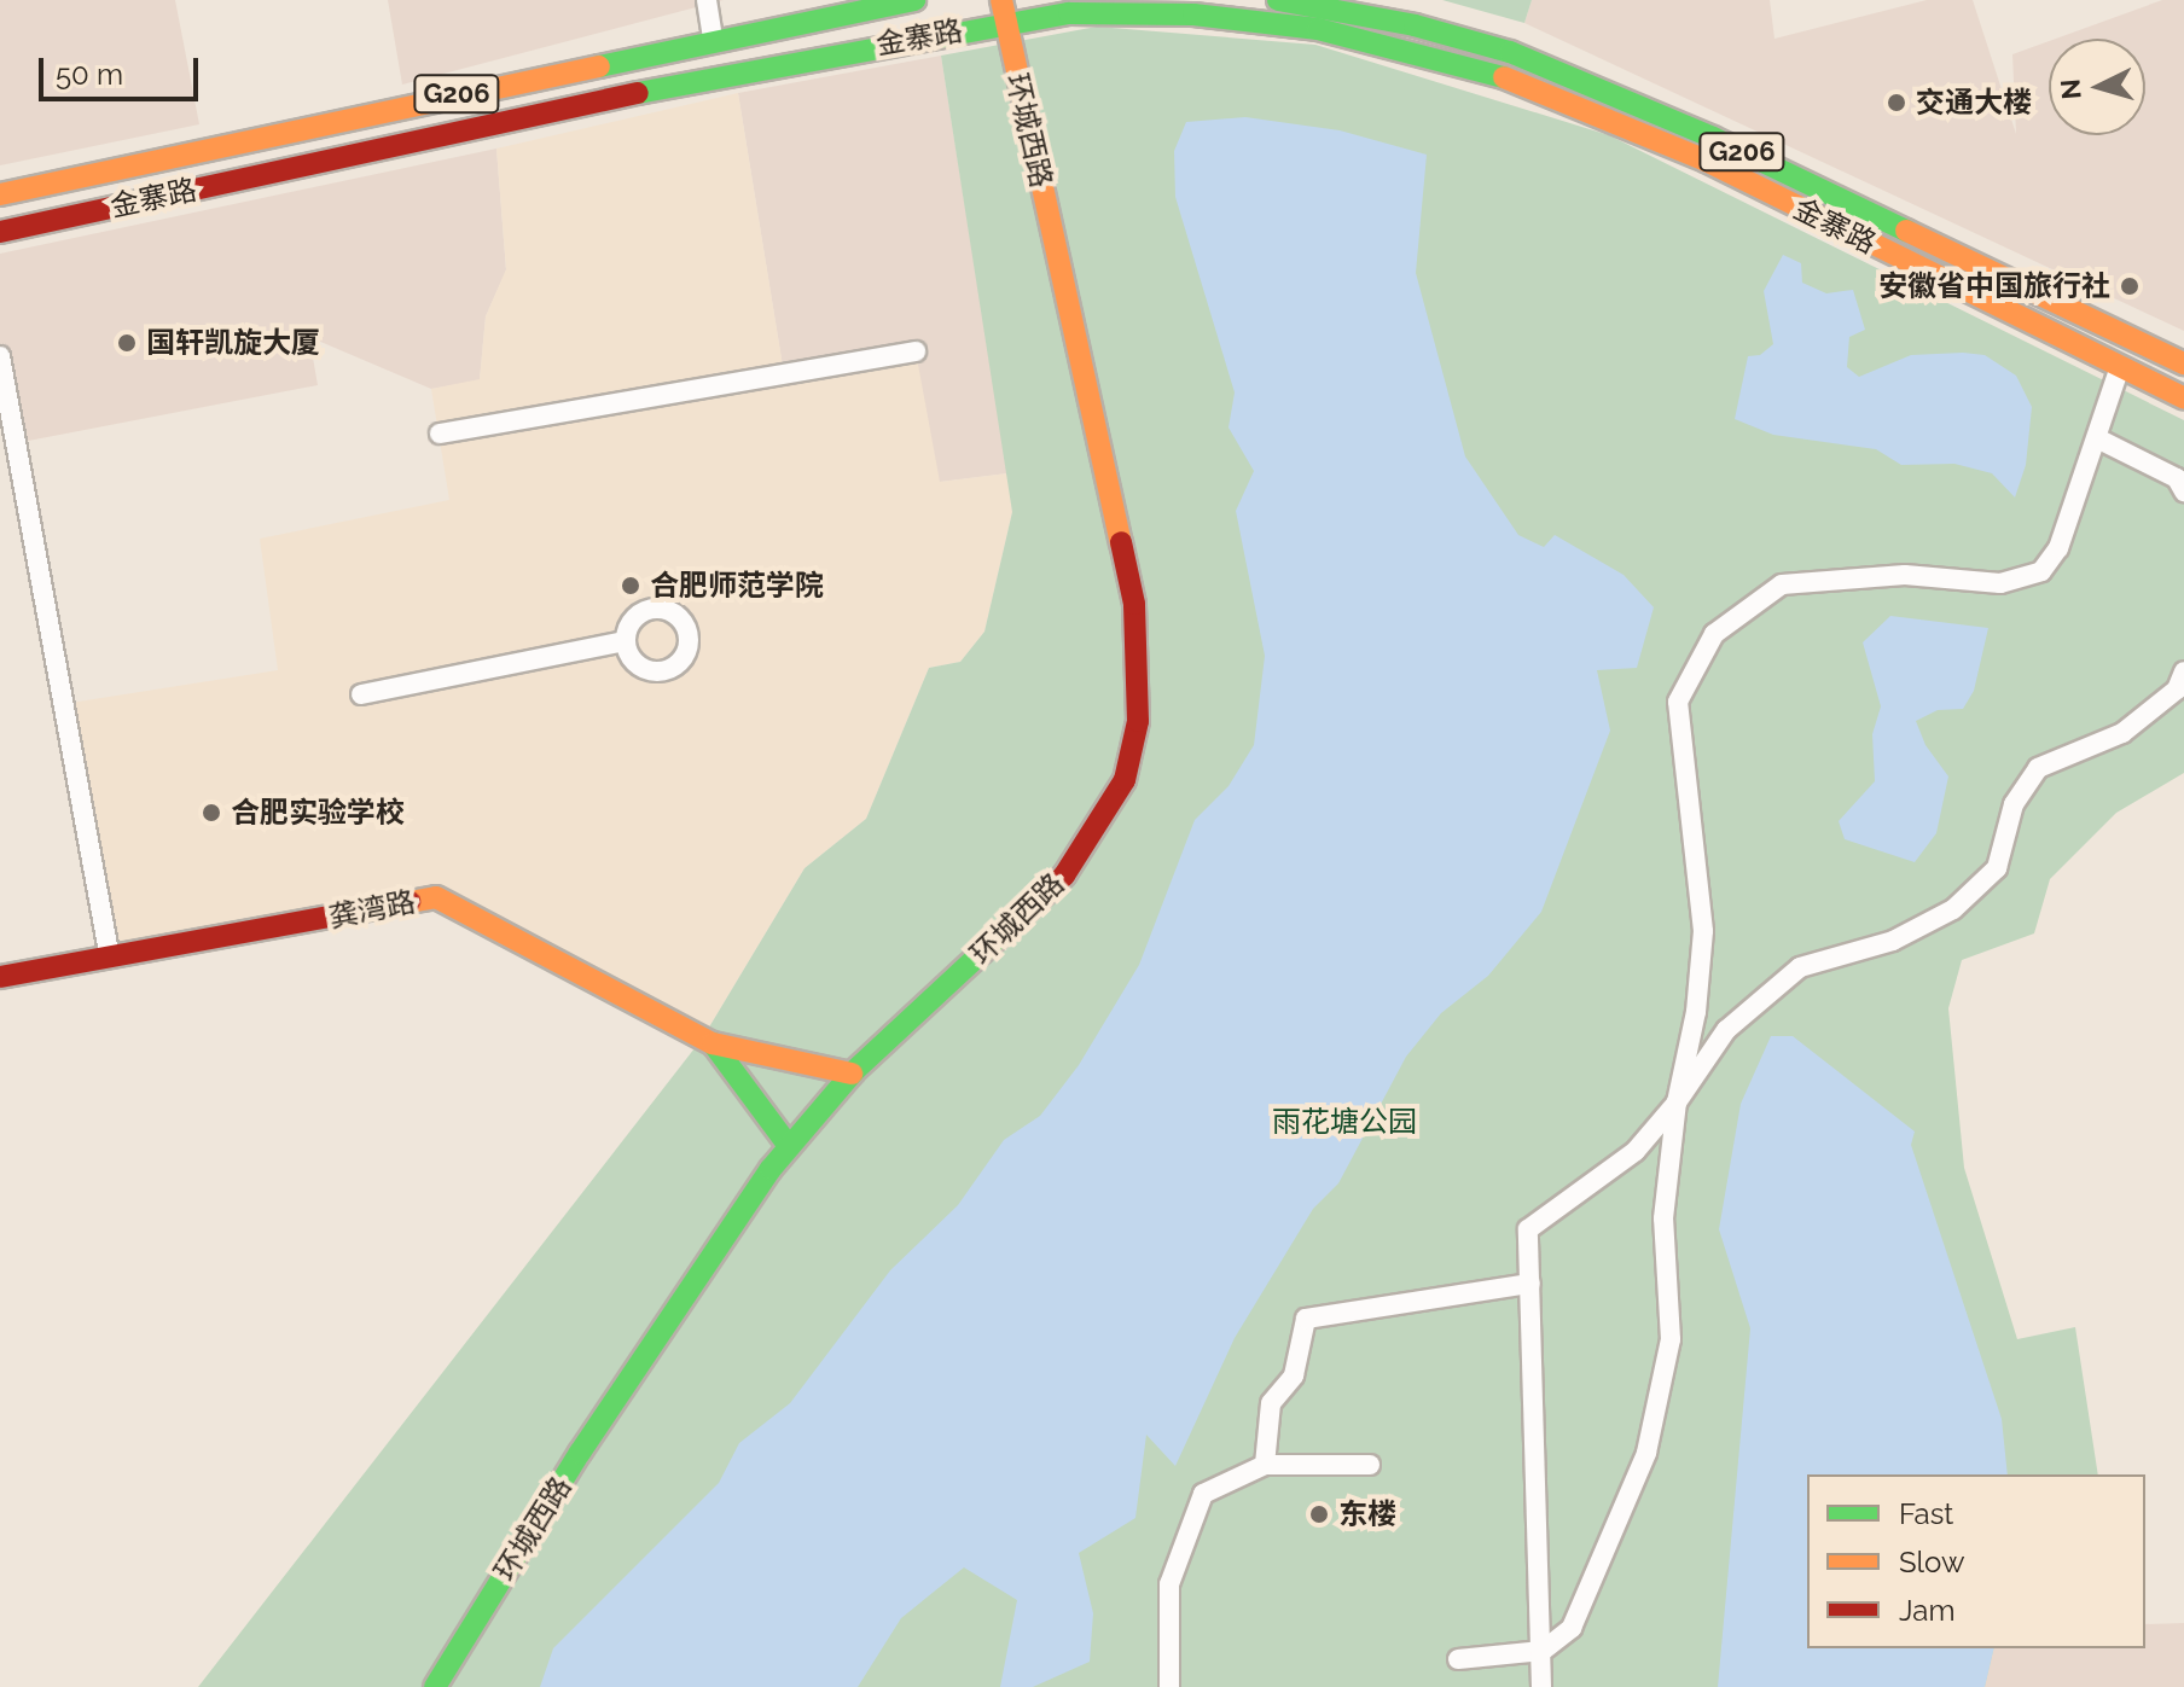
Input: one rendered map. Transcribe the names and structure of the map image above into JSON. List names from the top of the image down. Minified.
{"streets":{"main road":["金寨路","G206","环城西路","龚湾路"]},"crossings":[["金寨路","环城西路"]],"parks":["雨花塘公园"],"places":["交通大楼","安徽省中国旅行社","国轩凯旋大厦","合肥师范学院","合肥实验学校","东楼"],"legend":["Fast","Slow","Jam"],"scale_bar":"50 m","north":"left"}
